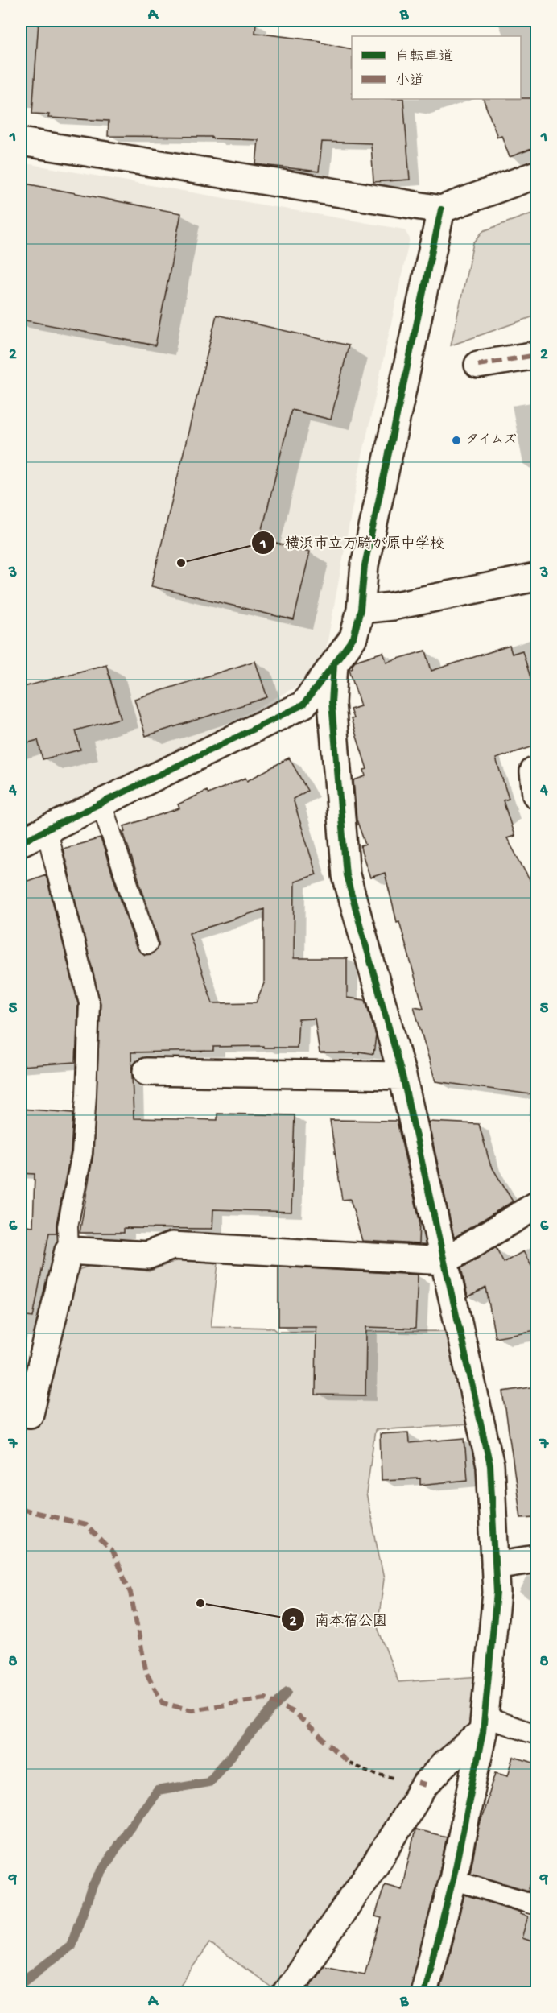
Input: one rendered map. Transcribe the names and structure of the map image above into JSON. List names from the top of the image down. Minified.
{"places":["タイムズ","横浜市立万騎が原中学校","南本宿公園"],"legend":["自転車道","小道"],"grid":{"columns":["A","B"],"rows":["1","2","3","4","5","6","7","8","9"]}}
